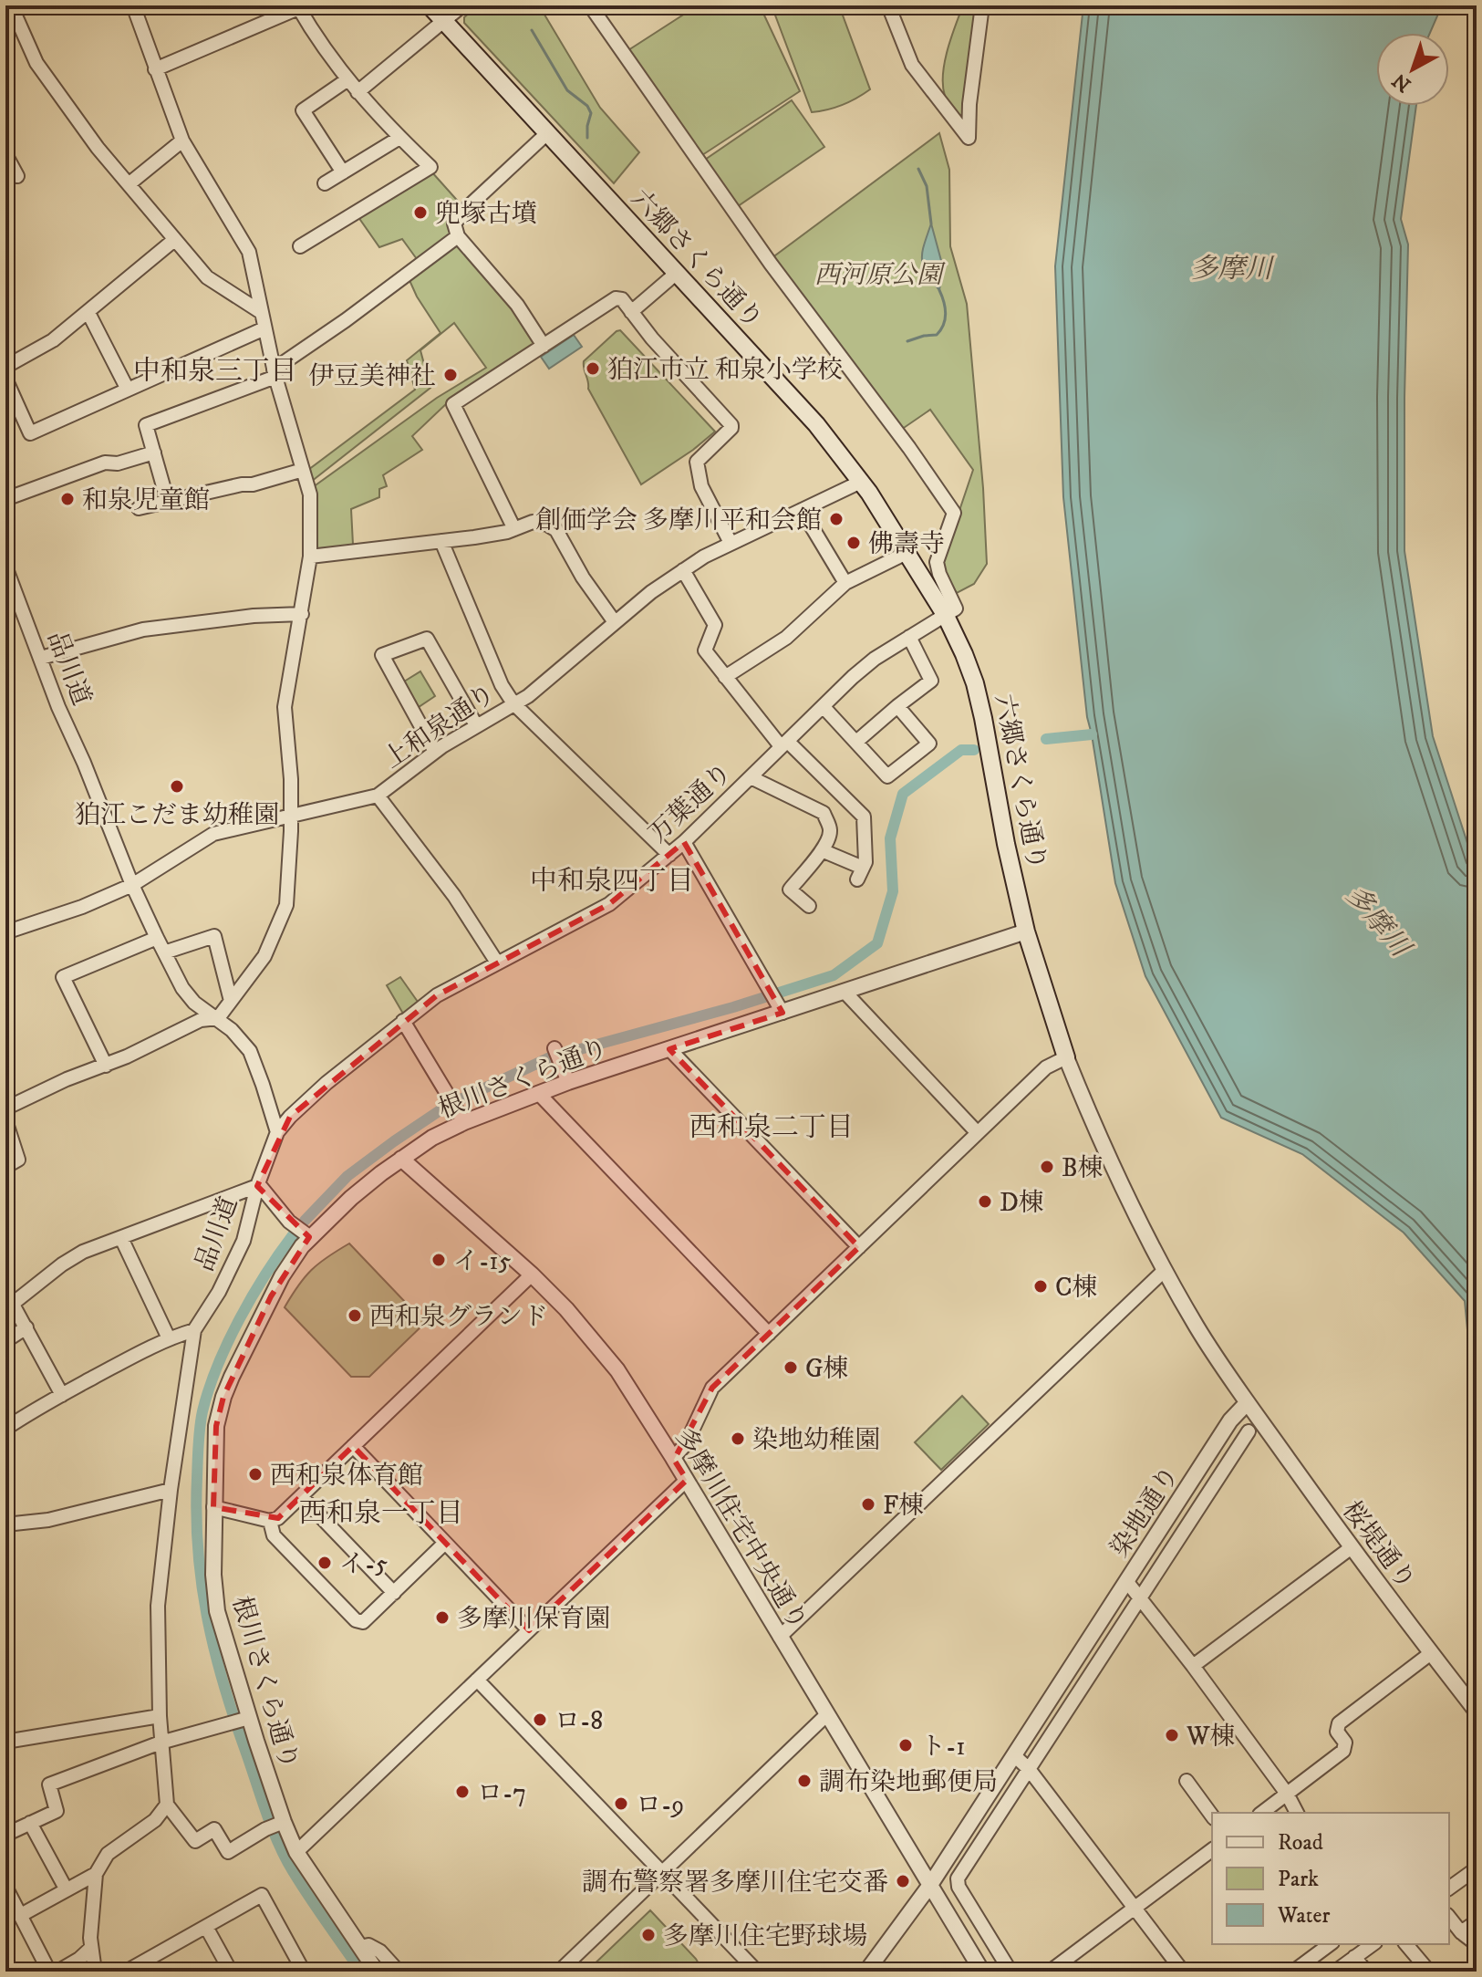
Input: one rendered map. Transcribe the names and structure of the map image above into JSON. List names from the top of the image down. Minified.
{"streets":{"main road":["六郷さくら通り"],"street":["品川道","上和泉通り","万葉通り","根川さくら通り","染地通り","多摩川住宅中央通り","桜堤通り"]},"crossings":[["六郷さくら通り","上和泉通り"],["六郷さくら通り","万葉通り"],["六郷さくら通り","根川さくら通り"],["品川道","上和泉通り"],["品川道","万葉通り"],["根川さくら通り","多摩川住宅中央通り"],["染地通り","多摩川住宅中央通り"],["染地通り","桜堤通り"]],"districts":["中和泉三丁目","中和泉四丁目","西和泉二丁目","西和泉一丁目"],"water":["多摩川"],"parks":["西河原公園"],"places":["兜塚古墳","狛江市立 和泉小学校","伊豆美神社","和泉児童館","創価学会 多摩川平和会館","佛壽寺","狛江こだま幼稚園","B棟","D棟","イ-15","C棟","西和泉グランド","G棟","染地幼稚園","西和泉体育館","F棟","イ-5","多摩川保育園","ロ-8","W棟","ト-1","調布染地郵便局","ロ-7","ロ-9","調布警察署多摩川住宅交番","多摩川住宅野球場"],"legend":["Road","Park","Water"],"north":"bottom left"}
